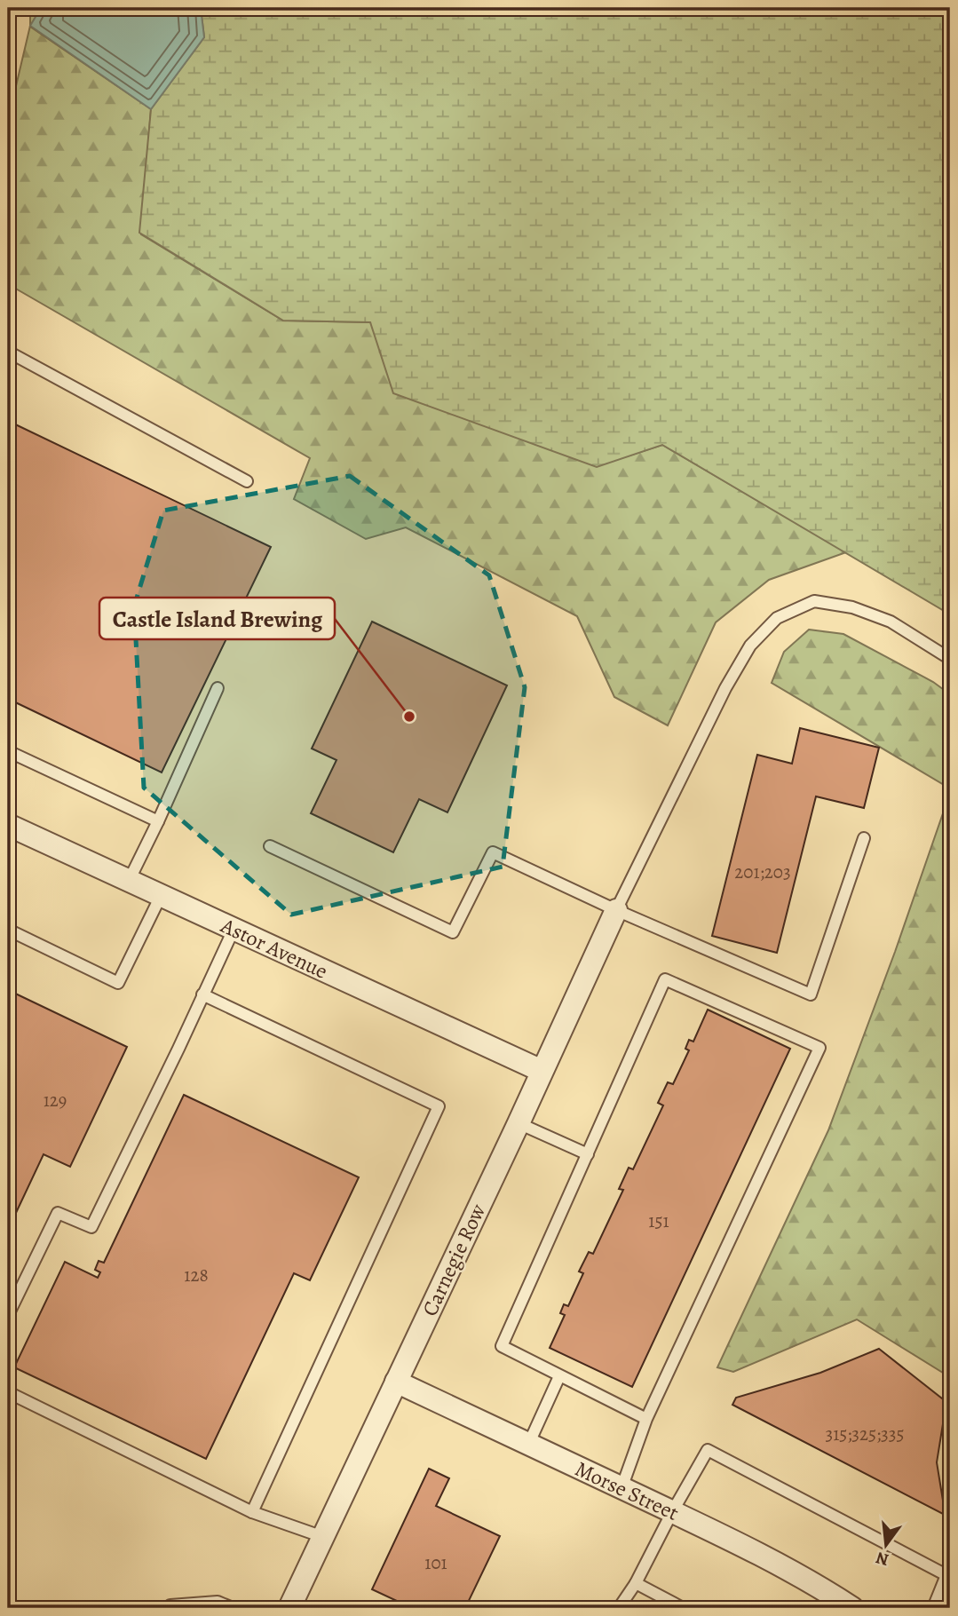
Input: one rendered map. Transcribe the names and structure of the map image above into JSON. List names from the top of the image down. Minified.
{"streets":{"street":["Astor Avenue","Carnegie Row","Morse Street"]},"crossings":[["Astor Avenue","Carnegie Row"],["Carnegie Row","Morse Street"]],"places":["Castle Island Brewing"],"house_numbers":["201;203","129","151","128","315;325;335","101"],"north":"bottom"}
